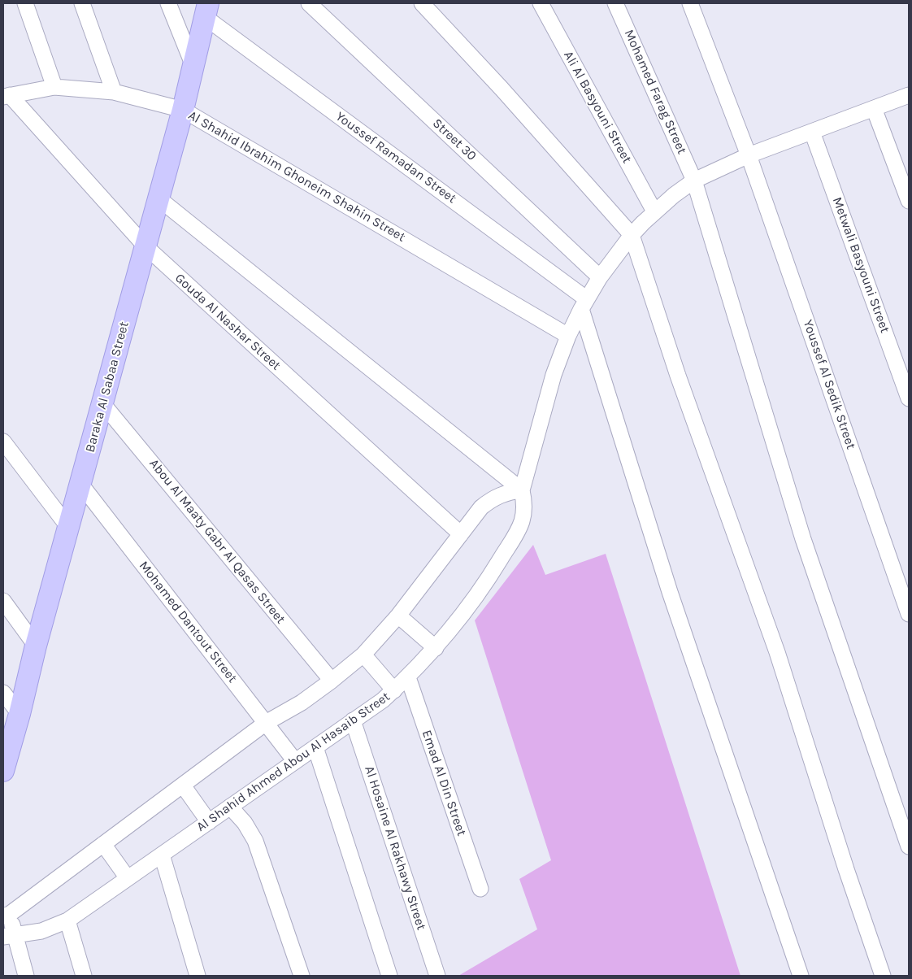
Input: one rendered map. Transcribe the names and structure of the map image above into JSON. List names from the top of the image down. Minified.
{"streets":{"main road":["Baraka Al Sabaa Street"],"street":["Mohamed Farag Street","Ali Al Basyouni Street","Street 30","Youssef Ramadan Street","Al Shahid Ibrahim Ghoneim Shahin Street","Metwali Basyouni Street","Gouda Al Nashar Street","Youssef Al Sedik Street","Abou Al Maaty Gabr Al Qasas Street","Mohamed Dantout Street","Al Shahid Ahmed Abou Al Hasaib Street","Emad Al Din Street","Al Hosaine Al Rakhawy Street"]},"crossings":[["Mohamed Farag Street","Al Shahid Ahmed Abou Al Hasaib Street"],["Ali Al Basyouni Street","Al Shahid Ahmed Abou Al Hasaib Street"],["Street 30","Al Shahid Ahmed Abou Al Hasaib Street"],["Youssef Ramadan Street","Baraka Al Sabaa Street"],["Youssef Ramadan Street","Al Shahid Ahmed Abou Al Hasaib Street"],["Al Shahid Ibrahim Ghoneim Shahin Street","Gouda Al Nashar Street"],["Al Shahid Ibrahim Ghoneim Shahin Street","Baraka Al Sabaa Street"],["Al Shahid Ibrahim Ghoneim Shahin Street","Al Shahid Ahmed Abou Al Hasaib Street"],["Metwali Basyouni Street","Al Shahid Ahmed Abou Al Hasaib Street"],["Gouda Al Nashar Street","Baraka Al Sabaa Street"],["Youssef Al Sedik Street","Al Shahid Ahmed Abou Al Hasaib Street"],["Baraka Al Sabaa Street","Abou Al Maaty Gabr Al Qasas Street"],["Baraka Al Sabaa Street","Mohamed Dantout Street"],["Mohamed Dantout Street","Al Shahid Ahmed Abou Al Hasaib Street"],["Al Shahid Ahmed Abou Al Hasaib Street","Emad Al Din Street"],["Al Shahid Ahmed Abou Al Hasaib Street","Al Hosaine Al Rakhawy Street"]]}
